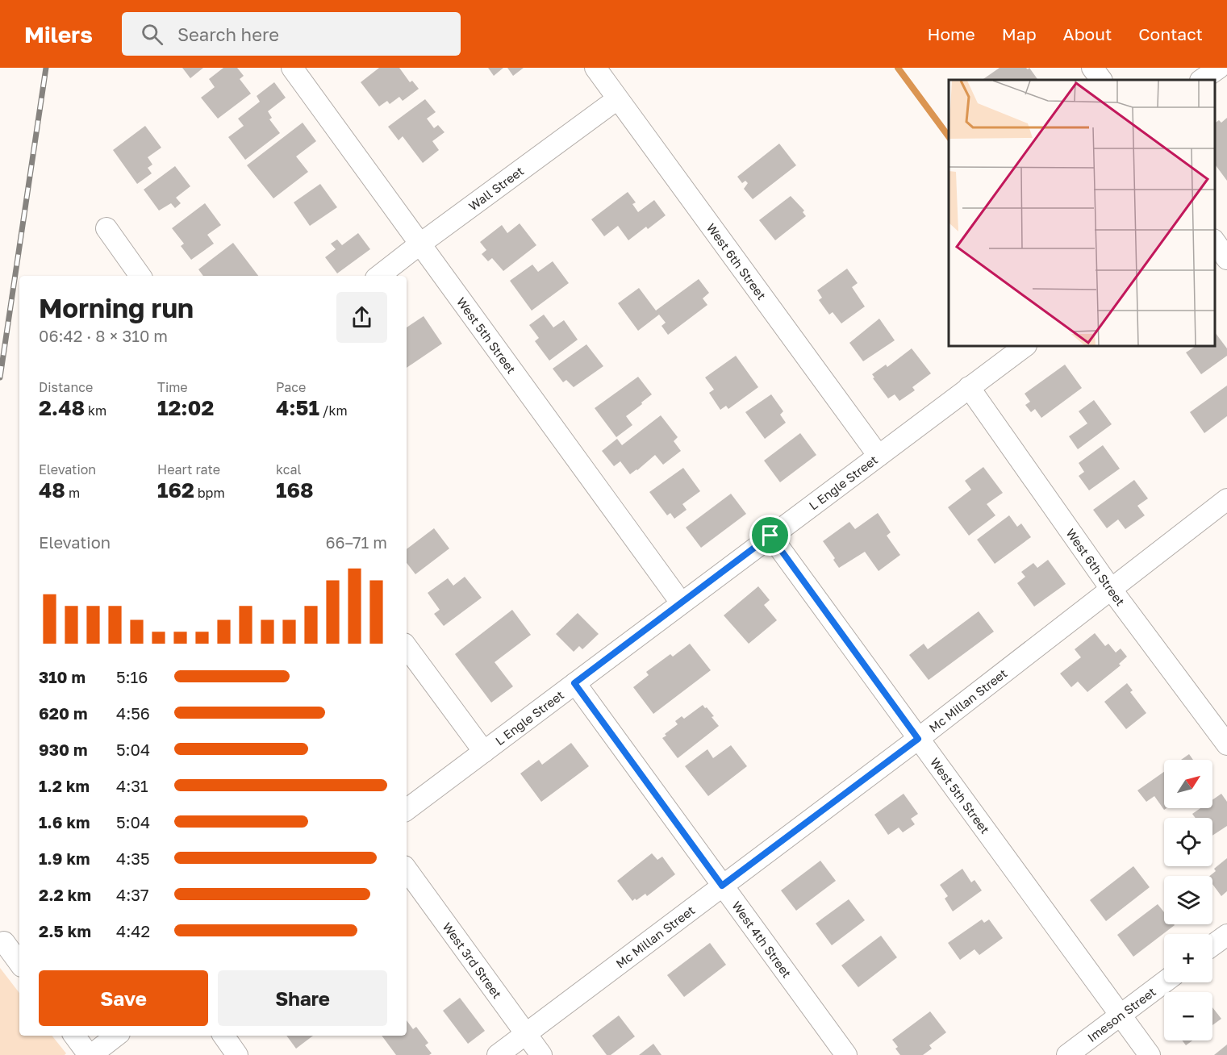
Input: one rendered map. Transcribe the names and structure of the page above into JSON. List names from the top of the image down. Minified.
{"streets":{"street":["Wall Street","West 6th Street","West 5th Street","L Engle Street","Mc Millan Street","West 4th Street","West 3rd Street","Imeson Street"]},"crossings":[["Wall Street","West 6th Street"],["Wall Street","West 5th Street"],["West 6th Street","L Engle Street"],["West 6th Street","Mc Millan Street"],["West 5th Street","L Engle Street"],["West 5th Street","Mc Millan Street"],["West 5th Street","Imeson Street"],["L Engle Street","West 4th Street"],["Mc Millan Street","West 4th Street"],["Mc Millan Street","West 3rd Street"]],"north":"top right","page":{"header":"Milers","search":"Search here","nav":["Home","Map","About","Contact"],"heading":["Morning run","06:42 · 8 × 310 m"],"stats":[["Distance","2.48 km"],["Time","12:02"],["Pace","4:51 /km"],["Elevation","48 m"],["Heart rate","162 bpm"],["kcal","168"]],"chart":["Elevation","66–71 m"],"list":[{"name":"310 m","note":"5:16"},{"name":"620 m","note":"4:56"},{"name":"930 m","note":"5:04"},{"name":"1.2 km","note":"4:31"},{"name":"1.6 km","note":"5:04"},{"name":"1.9 km","note":"4:35"},{"name":"2.2 km","note":"4:37"},{"name":"2.5 km","note":"4:42"}],"map_buttons":["+","−"],"buttons":["Save","Share"]}}
